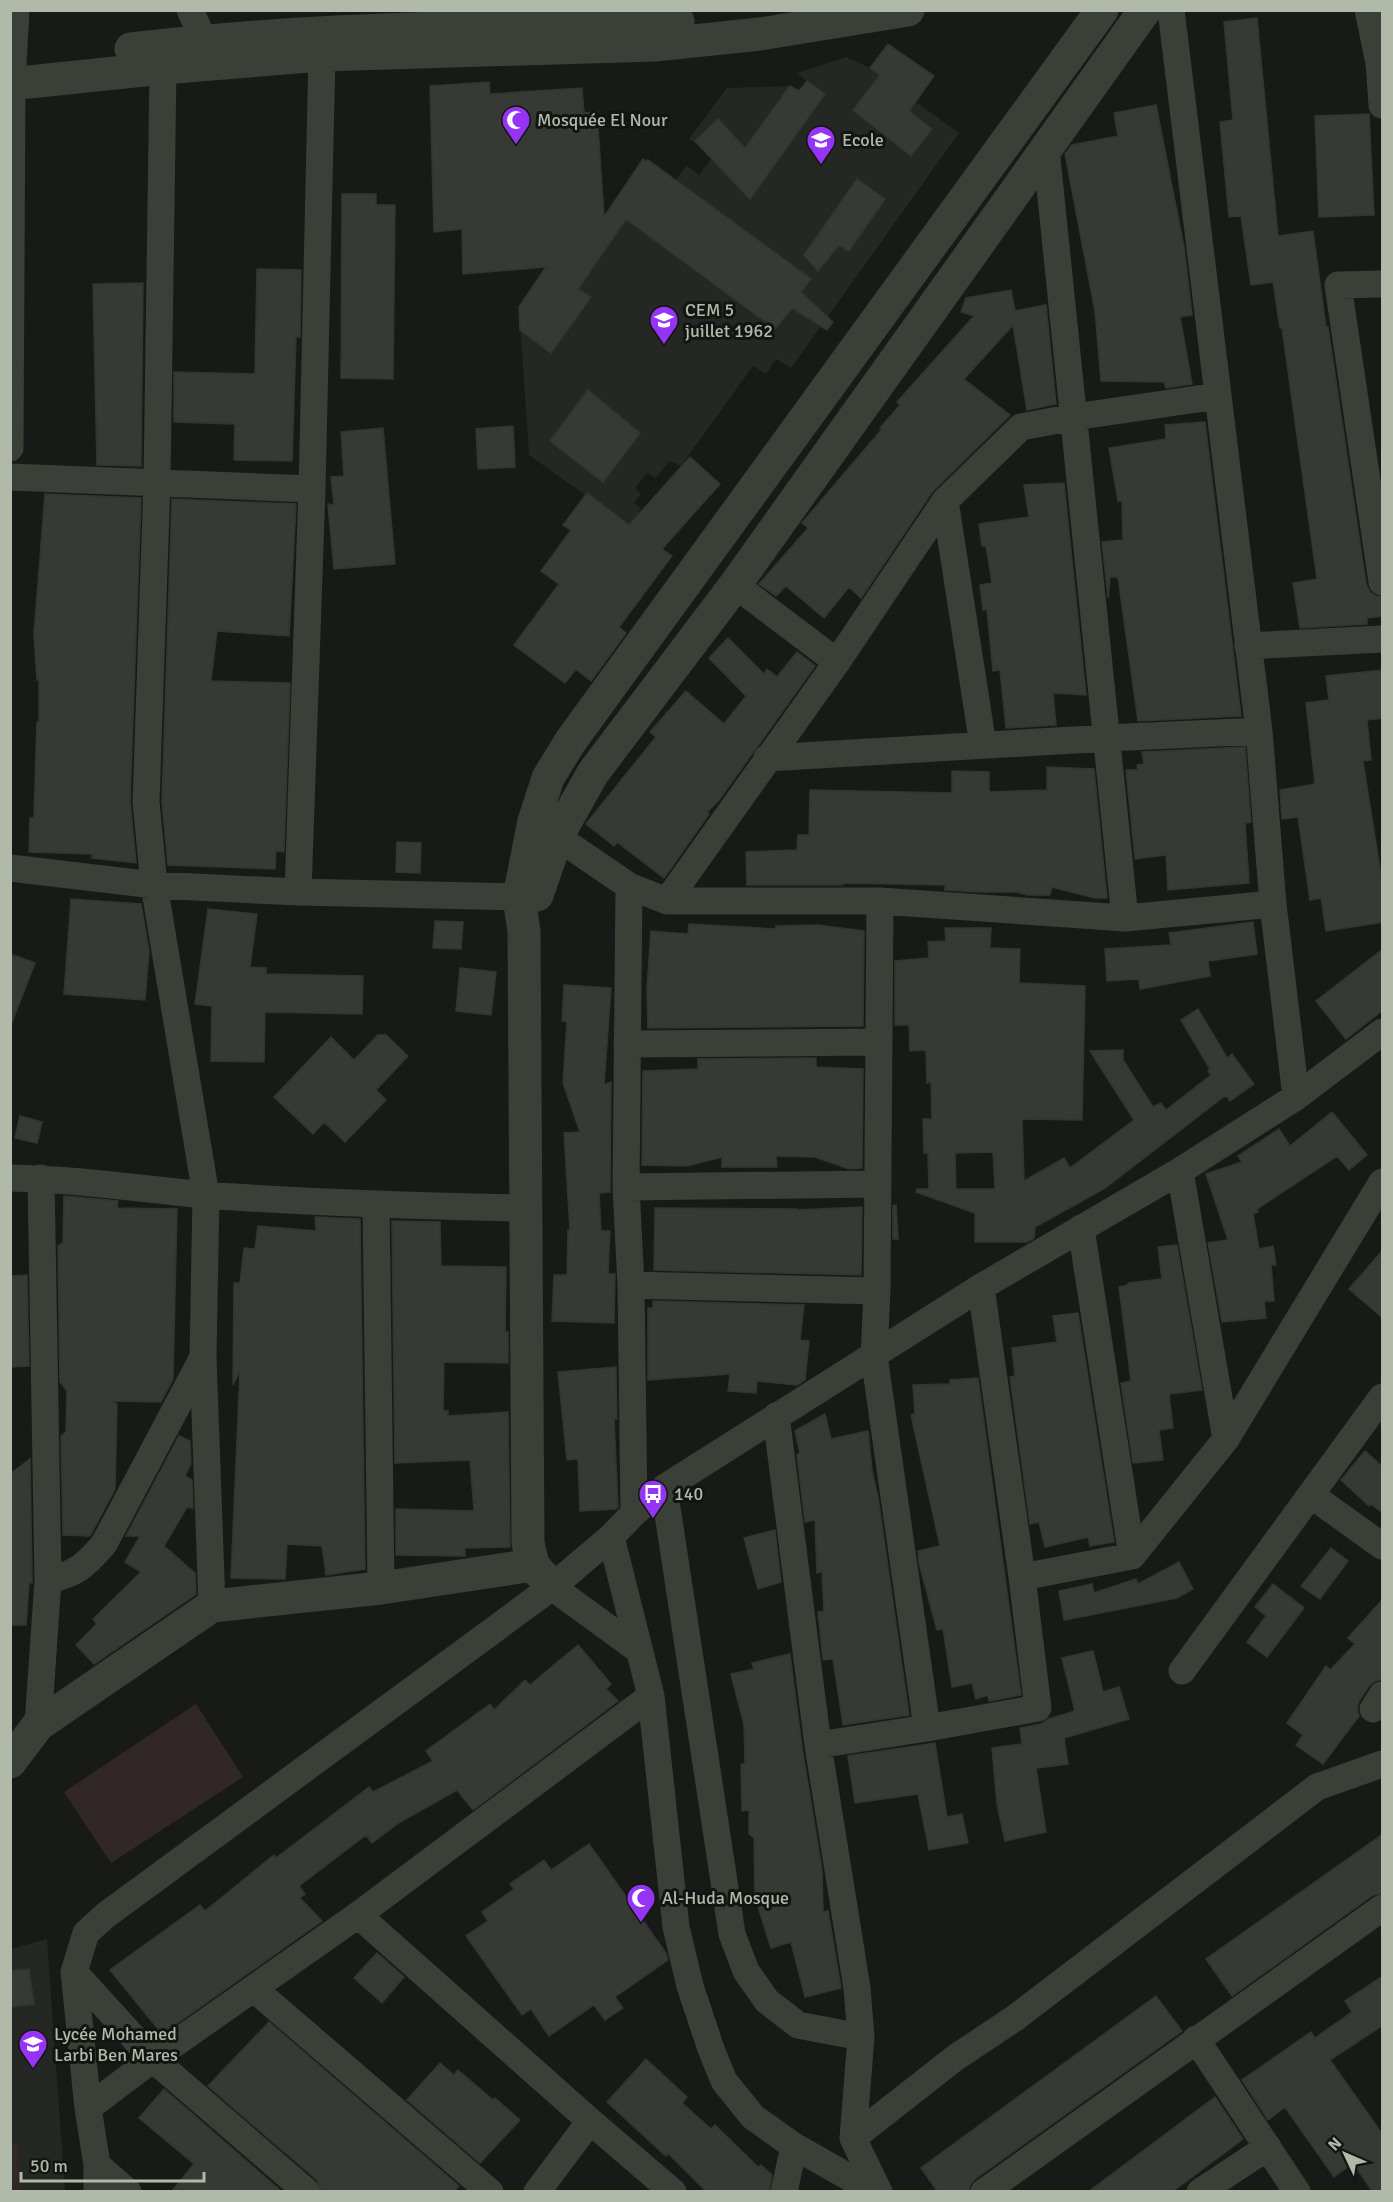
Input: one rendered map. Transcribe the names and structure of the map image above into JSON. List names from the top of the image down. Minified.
{"places":{"mosque":["Mosquée El Nour","Al-Huda Mosque"],"school or university":["Ecole","CEM 5 juillet 1962","Lycée Mohamed Larbi Ben Mares"],"bus stop":["140"]},"scale_bar":"50 m","north":"top left"}
